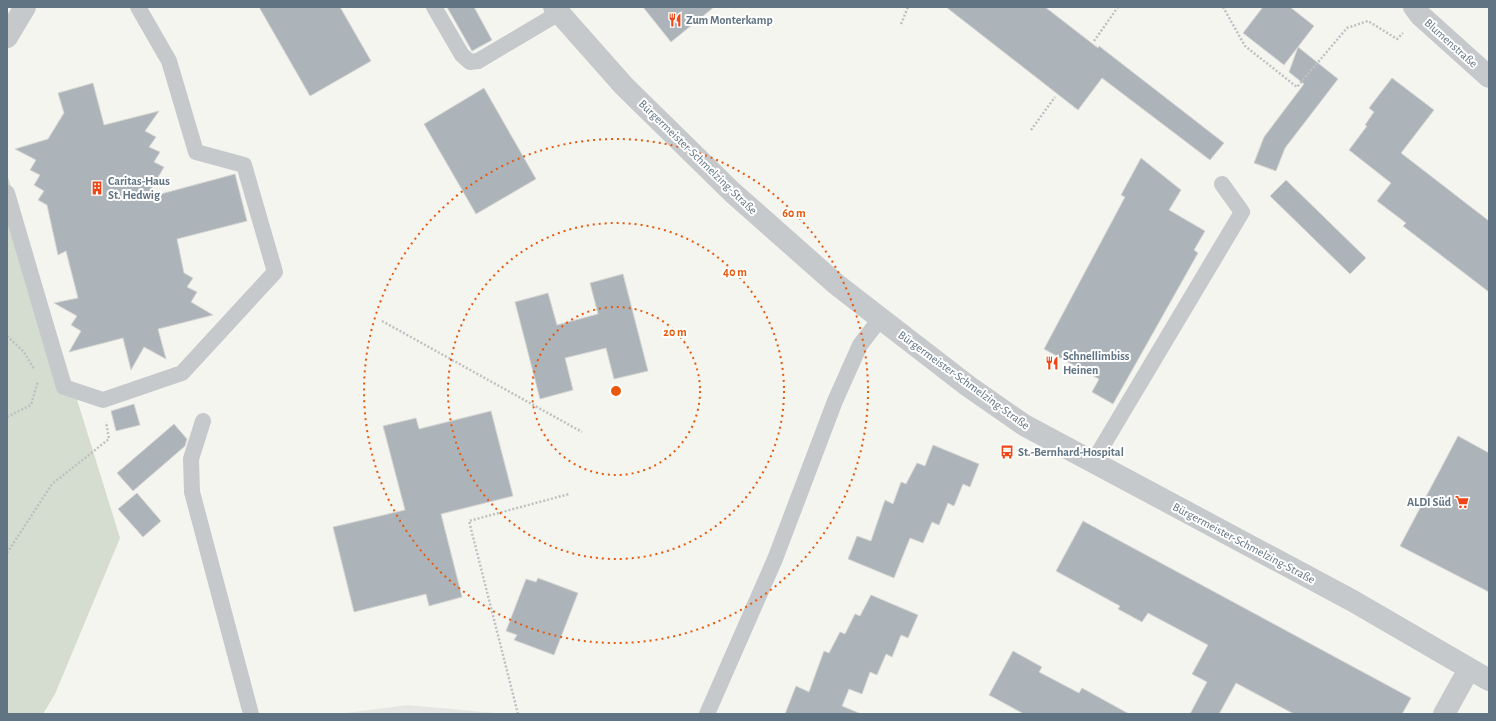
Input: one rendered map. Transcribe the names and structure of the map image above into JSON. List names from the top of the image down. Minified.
{"streets":{"street":["Blumenstraße","Bürgermeister-Schmelzing-Straße"]},"places":{"restaurant":["Zum Monterkamp","Schnellimbiss Heinen"],"building":["Caritas-Haus St. Hedwig"],"bus stop":["St.-Bernhard-Hospital"],"supermarket":["ALDI Süd"]},"rings":["60 m","40 m","20 m"]}
